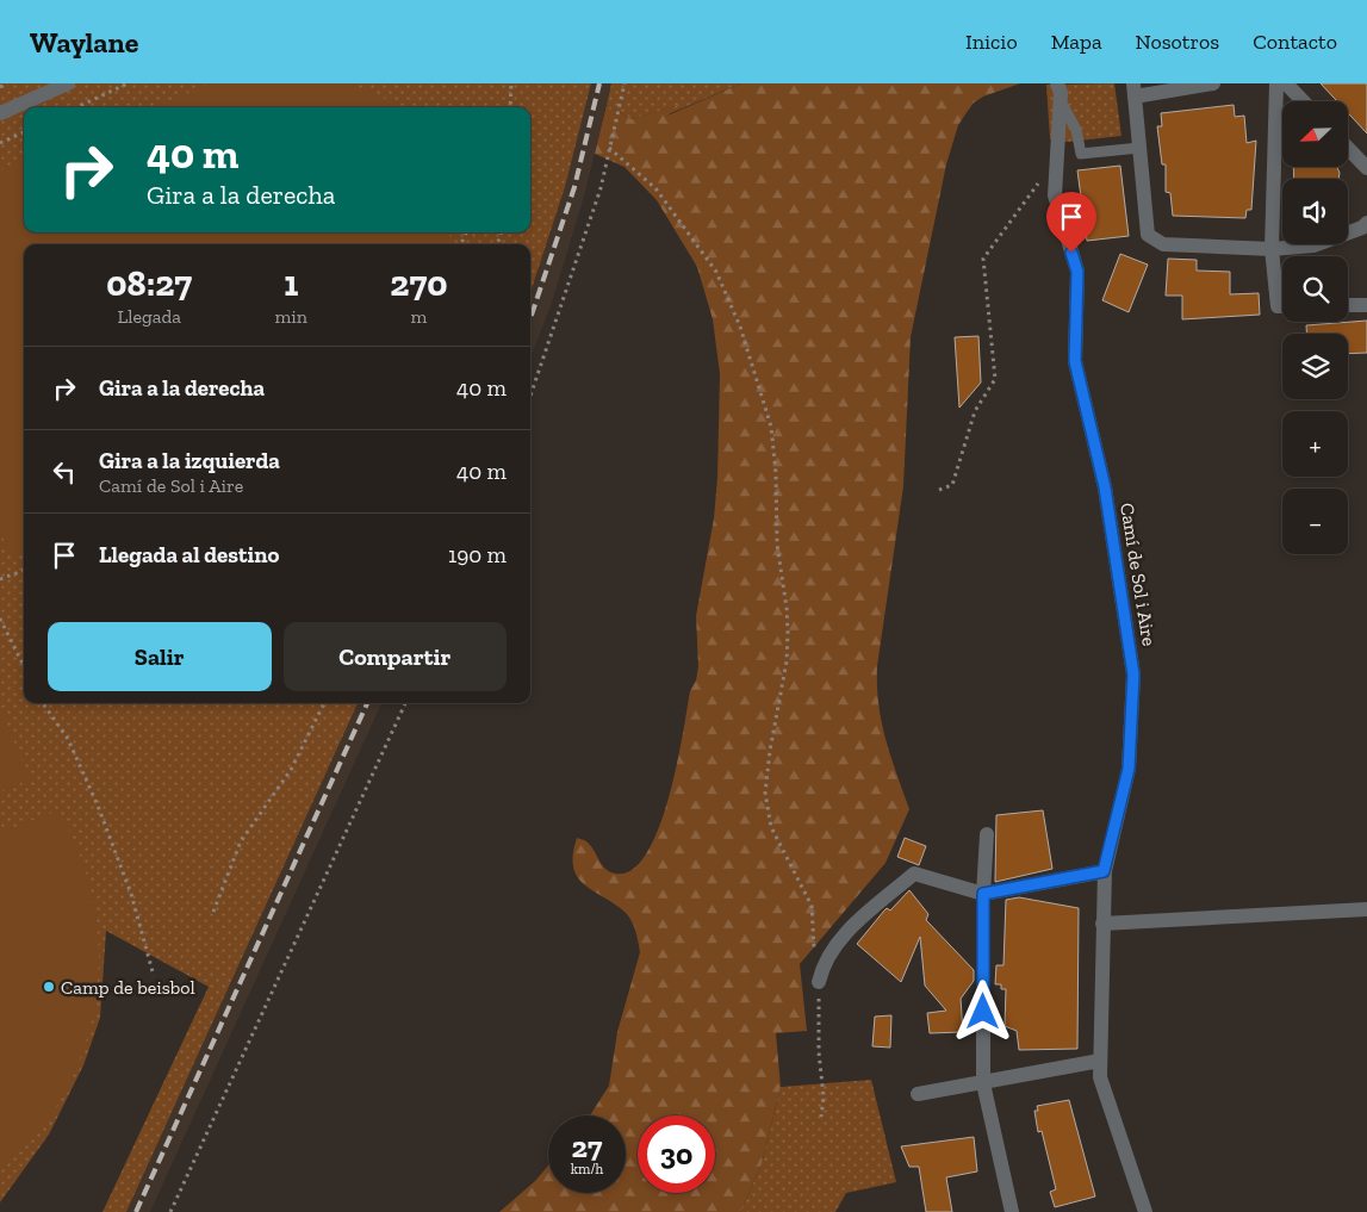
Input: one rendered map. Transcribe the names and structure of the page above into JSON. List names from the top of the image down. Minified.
{"streets":{"street":["Camí de Sol i Aire"]},"places":["Camp de beisbol"],"north":"bottom left","page":{"header":"Waylane","nav":["Inicio","Mapa","Nosotros","Contacto"],"map_buttons":["+","−"],"turn":["40 m","Gira a la derecha"],"eta":["08:27","Llegada","1","min","270","m"],"list":[{"name":"Gira a la derecha","value":"40 m"},{"name":"Gira a la izquierda","note":"Camí de Sol i Aire","value":"40 m"},{"name":"Llegada al destino","value":"190 m"}],"buttons":["Salir","Compartir"],"speed":"27 km/h","limit":"30"}}
